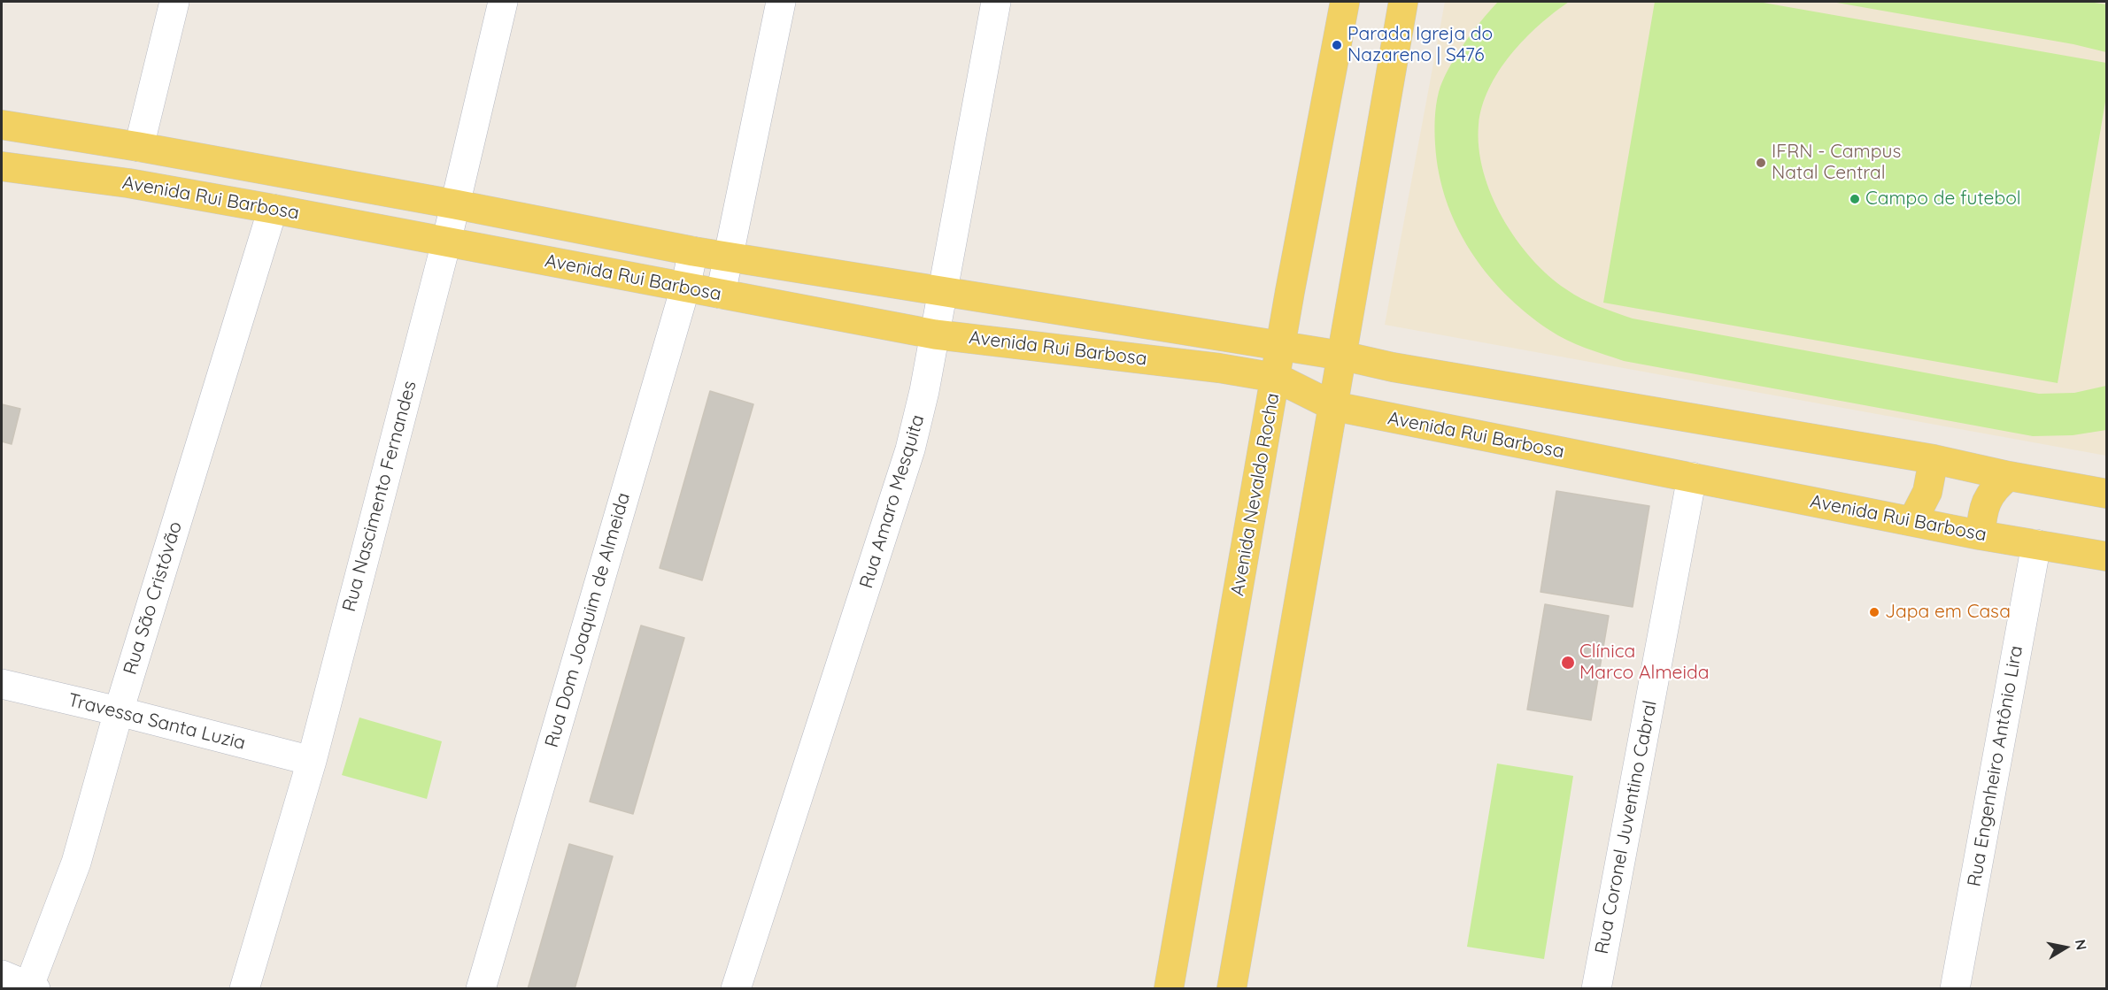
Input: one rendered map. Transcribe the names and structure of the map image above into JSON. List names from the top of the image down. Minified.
{"streets":{"main road":["Avenida Rui Barbosa","Avenida Nevaldo Rocha"],"street":["Rua Nascimento Fernandes","Rua Amaro Mesquita","Rua São Cristóvão","Rua Dom Joaquim de Almeida","Travessa Santa Luzia","Rua Engenheiro Antônio Lira","Rua Coronel Juventino Cabral"]},"crossings":[["Avenida Rui Barbosa","Avenida Nevaldo Rocha"],["Avenida Rui Barbosa","Rua Nascimento Fernandes"],["Avenida Rui Barbosa","Rua Amaro Mesquita"],["Avenida Rui Barbosa","Rua São Cristóvão"],["Avenida Rui Barbosa","Rua Dom Joaquim de Almeida"],["Avenida Rui Barbosa","Rua Engenheiro Antônio Lira"],["Avenida Rui Barbosa","Rua Coronel Juventino Cabral"],["Rua Nascimento Fernandes","Travessa Santa Luzia"],["Rua São Cristóvão","Travessa Santa Luzia"]],"places":["Parada Igreja do Nazareno | S476","IFRN - Campus Natal Central","Campo de futebol","Japa em Casa","Clínica Marco Almeida"],"north":"right"}
